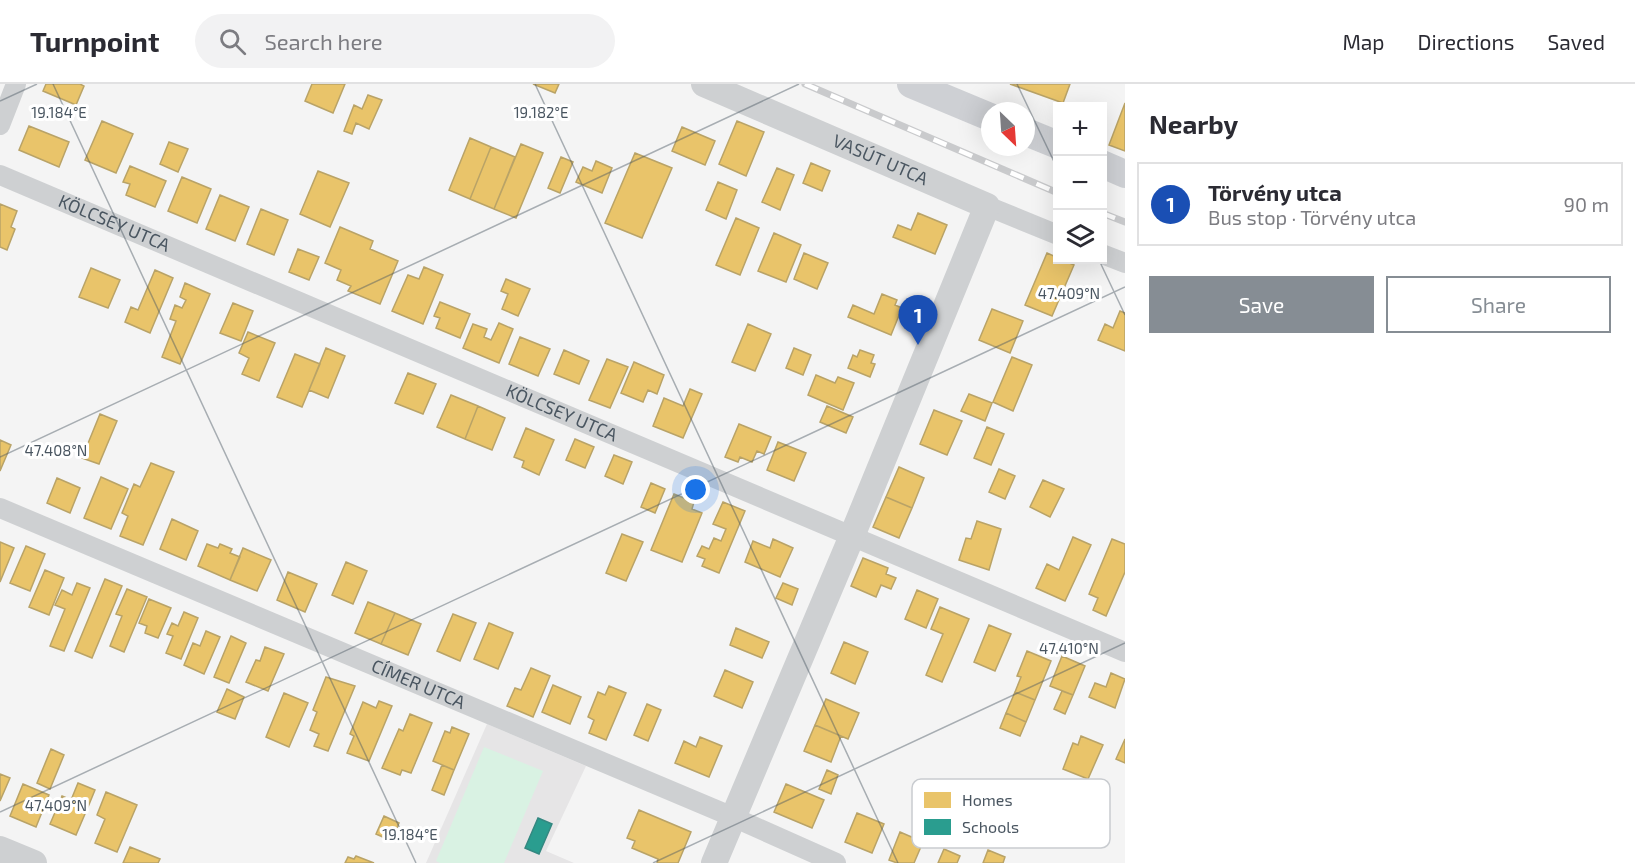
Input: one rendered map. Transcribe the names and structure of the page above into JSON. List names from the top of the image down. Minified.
{"streets":{"street":["VASÚT UTCA","KÖLCSEY UTCA","CÍMER UTCA"]},"legend":["Homes","Schools"],"north":"bottom right","page":{"header":"Turnpoint","search":"Search here","nav":["Map","Directions","Saved"],"heading":"Nearby","map_buttons":["+","−"],"list":[{"mark":"1","name":"Törvény utca","note":"Bus stop · Törvény utca","value":"90 m"}],"buttons":["Save","Share"],"pins":"1"},"coordinates":["19.184°E","19.182°E","47.409°N","47.408°N","47.410°N"]}
